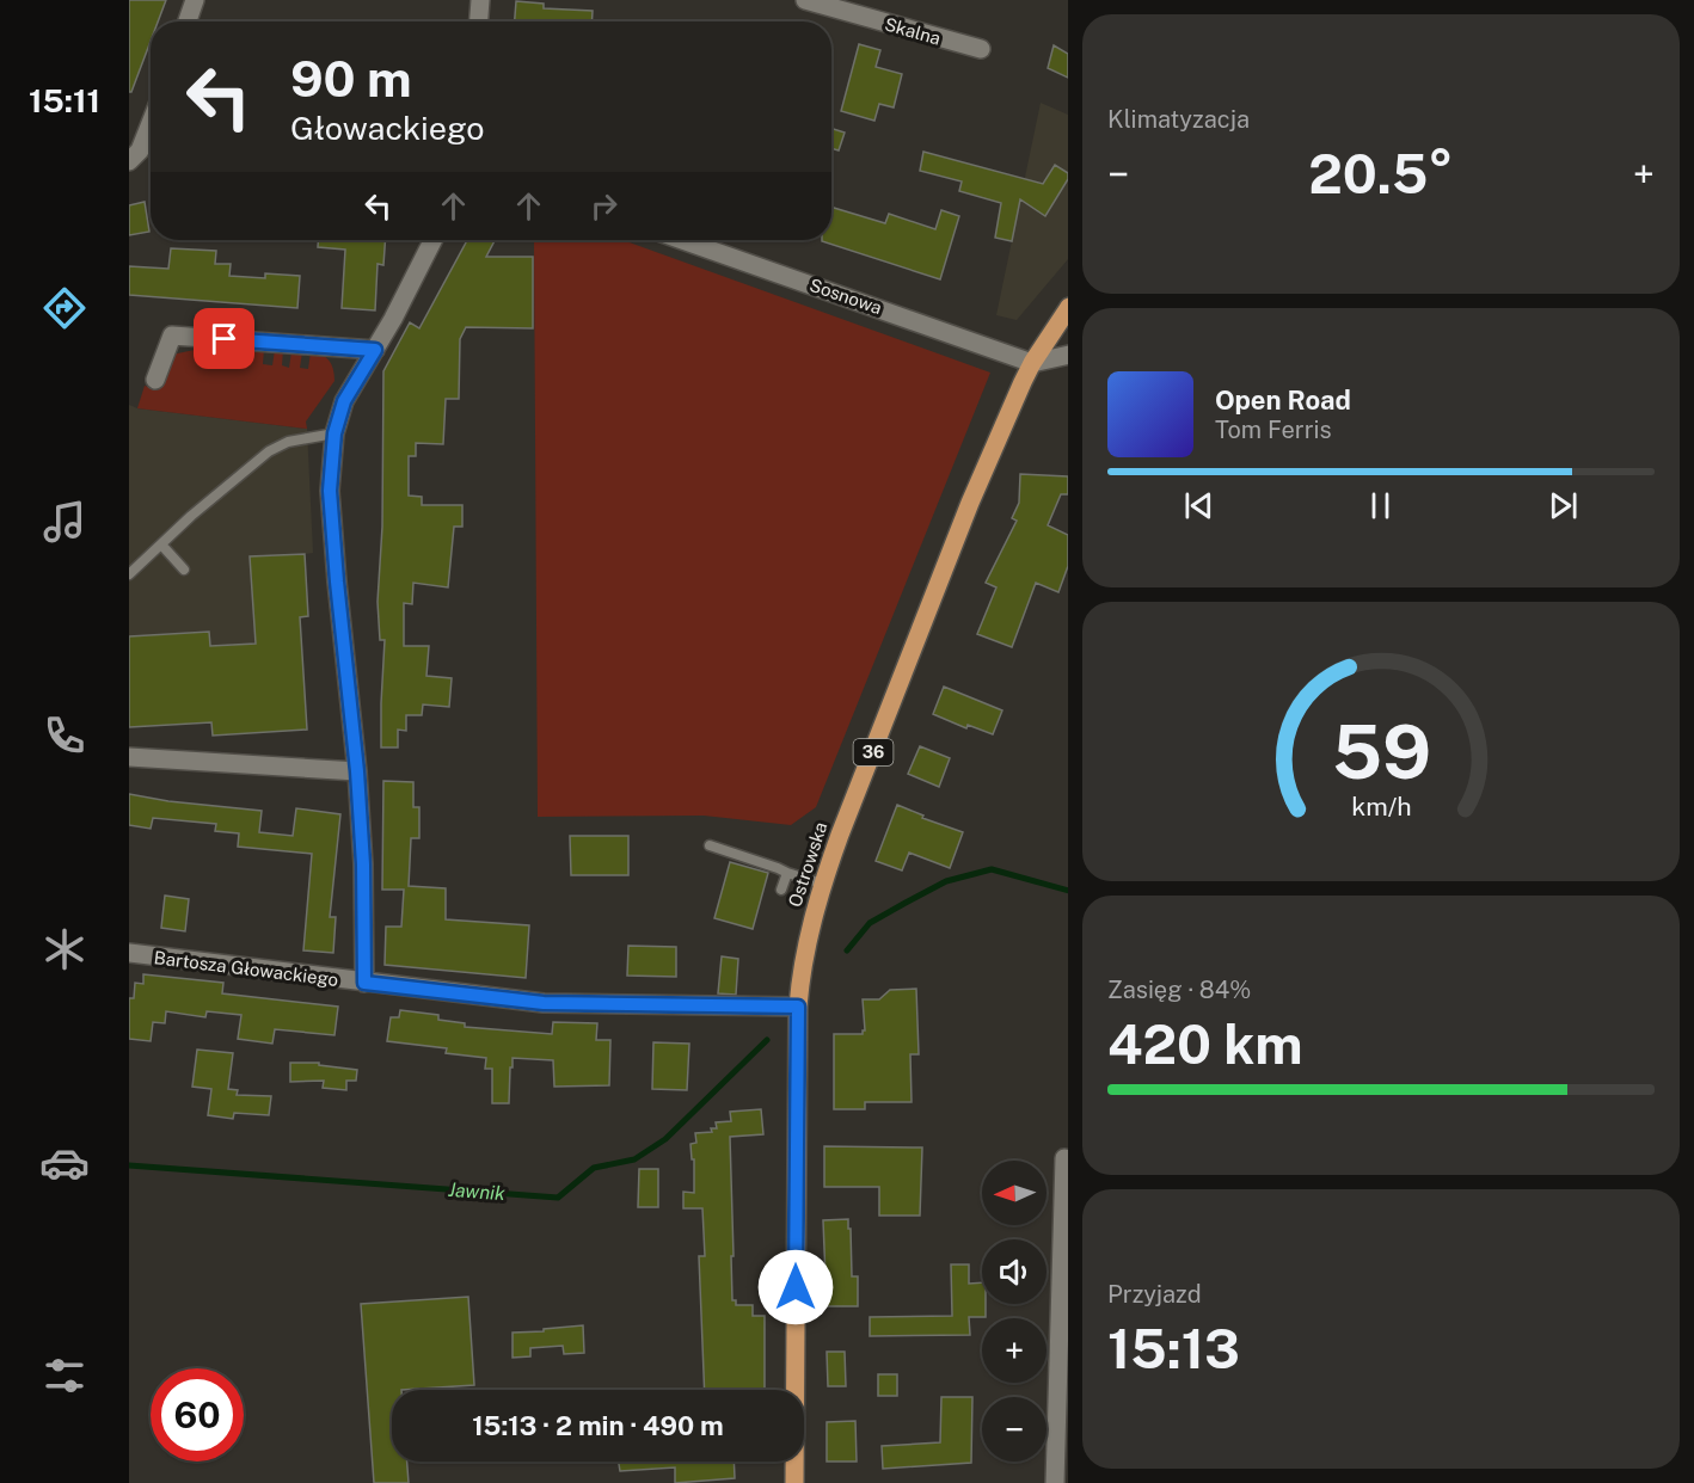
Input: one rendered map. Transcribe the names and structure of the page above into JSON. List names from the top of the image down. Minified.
{"streets":{"main road":["36","Ostrowska"],"street":["Skalna","Sosnowa","Bartosza Głowackiego"]},"crossings":[["Sosnowa","Ostrowska"],["Ostrowska","Bartosza Głowackiego"]],"water":["Jawnik"],"north":"left","page":{"tabs":"15:11","tile":["Klimatyzacja",["Zasięg · 84%","420 km"],["Przyjazd","15:13"]],"turn":["90 m","Głowackiego"],"heat":["−","20.5°","+"],"song":["Open Road","Tom Ferris"],"map_buttons":["+","−"],"limit":"60","trip":"15:13 · 2 min · 490 m","gauge":["59","km/h"]}}
